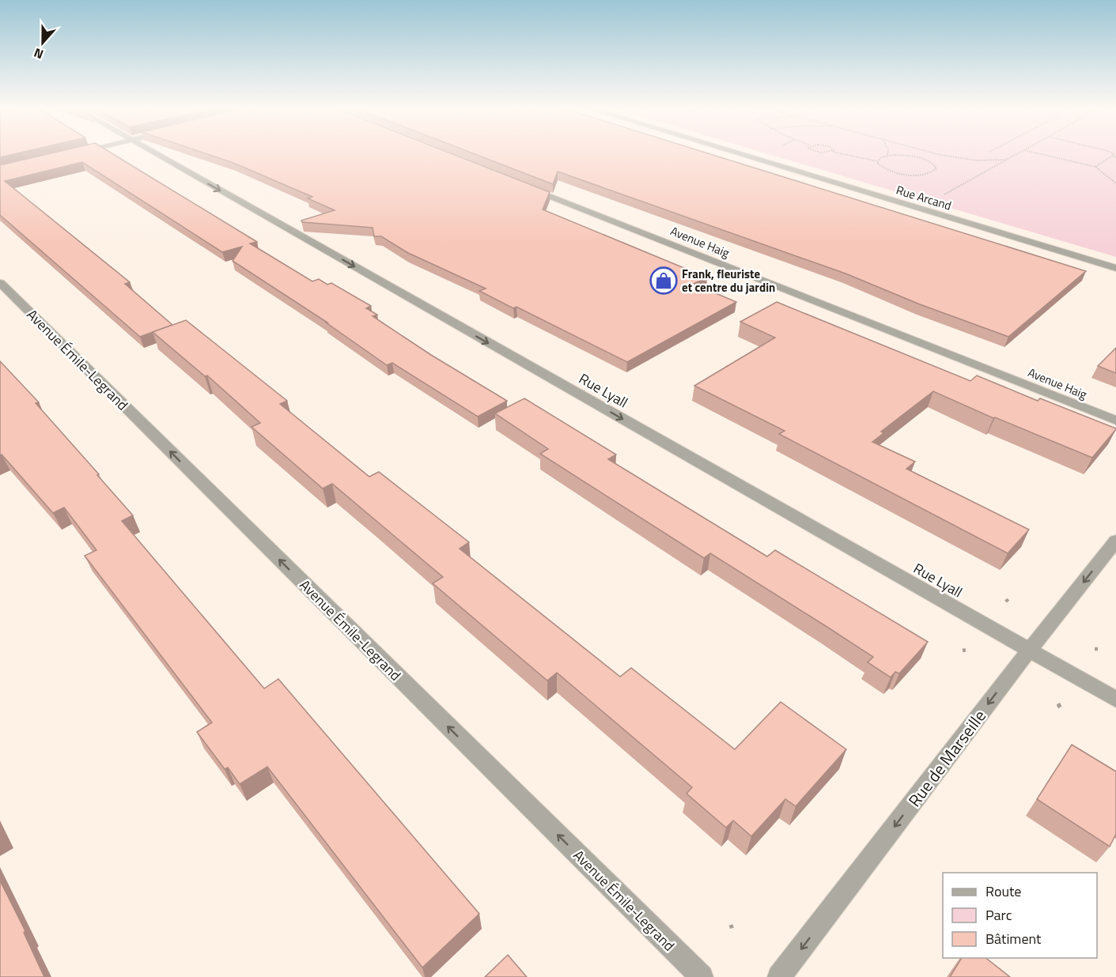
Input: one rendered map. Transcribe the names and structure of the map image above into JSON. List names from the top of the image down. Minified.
{"streets":{"street":["Rue Arcand","Avenue Haig","Avenue Émile-Legrand","Rue Lyall","Rue de Marseille"]},"crossings":[["Rue Lyall","Rue de Marseille"]],"one_way":["Avenue Émile-Legrand","Rue Lyall","Rue de Marseille"],"places":{"shop":["Frank, fleuriste et centre du jardin"]},"legend":["Route","Parc","Bâtiment"],"north":"bottom"}
